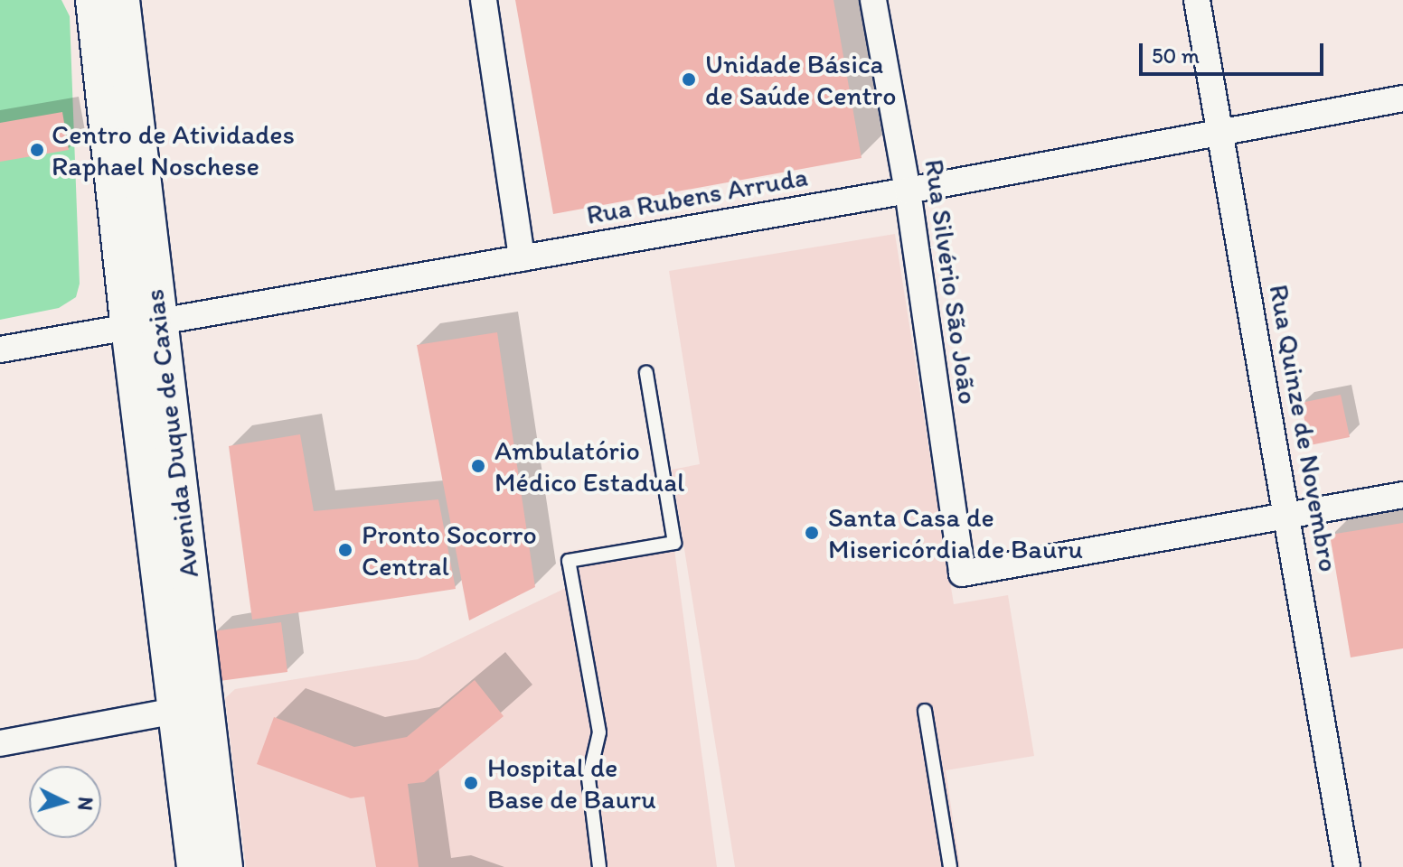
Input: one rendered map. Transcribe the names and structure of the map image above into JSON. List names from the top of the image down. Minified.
{"streets":{"main road":["Avenida Duque de Caxias"],"street":["Rua Rubens Arruda","Rua Silvério São João","Rua Quinze de Novembro"]},"crossings":[["Rua Rubens Arruda","Rua Silvério São João"],["Rua Rubens Arruda","Rua Quinze de Novembro"],["Rua Rubens Arruda","Avenida Duque de Caxias"],["Rua Silvério São João","Rua Quinze de Novembro"]],"places":["Unidade Básica de Saúde Centro","Centro de Atividades Raphael Noschese","Ambulatório Médico Estadual","Santa Casa de Misericórdia de Bauru","Pronto Socorro Central","Hospital de Base de Bauru"],"scale_bar":"50 m","north":"right"}
